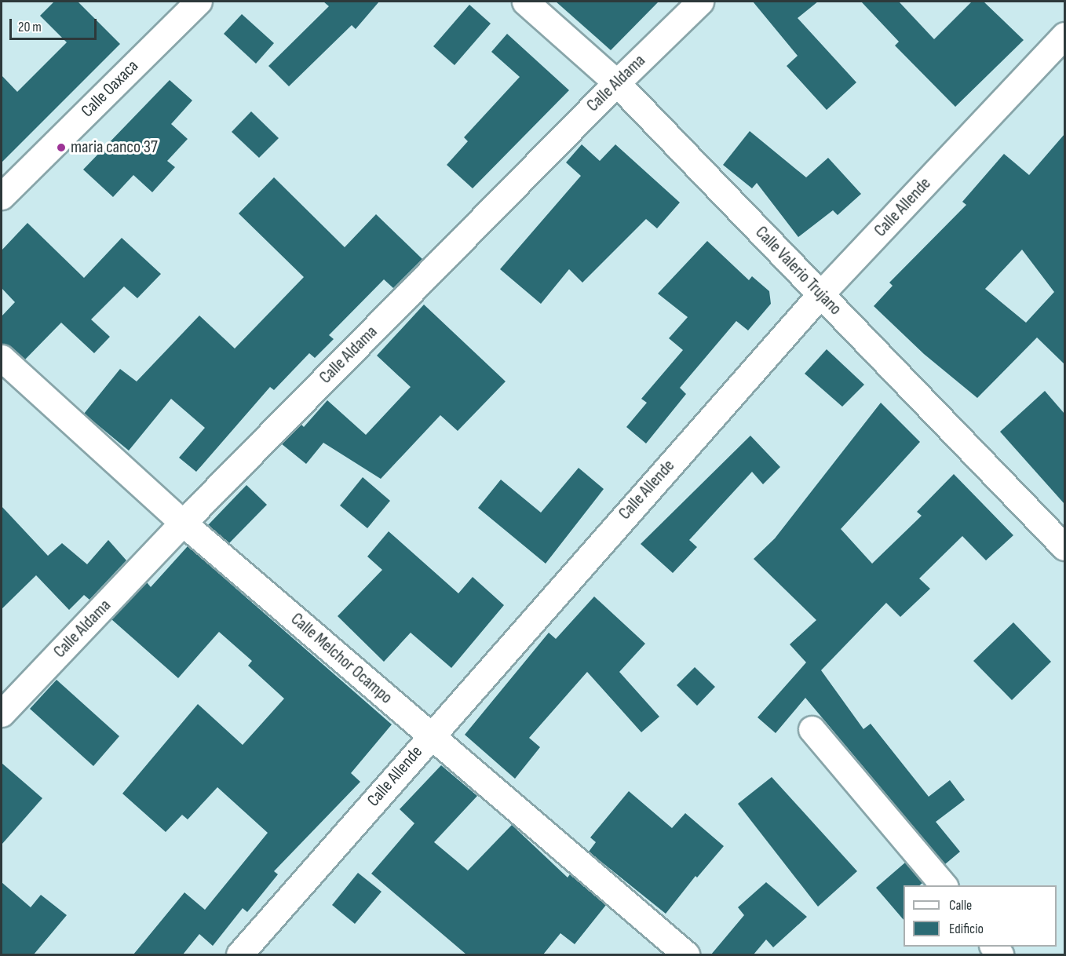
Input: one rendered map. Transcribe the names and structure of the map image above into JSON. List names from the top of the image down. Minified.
{"streets":{"street":["Calle Aldama","Calle Oaxaca","Calle Allende","Calle Valerio Trujano","Calle Melchor Ocampo"]},"crossings":[["Calle Aldama","Calle Valerio Trujano"],["Calle Aldama","Calle Melchor Ocampo"],["Calle Allende","Calle Valerio Trujano"],["Calle Allende","Calle Melchor Ocampo"]],"places":["maria canco 37"],"legend":["Calle","Edificio"],"scale_bar":"20 m"}
